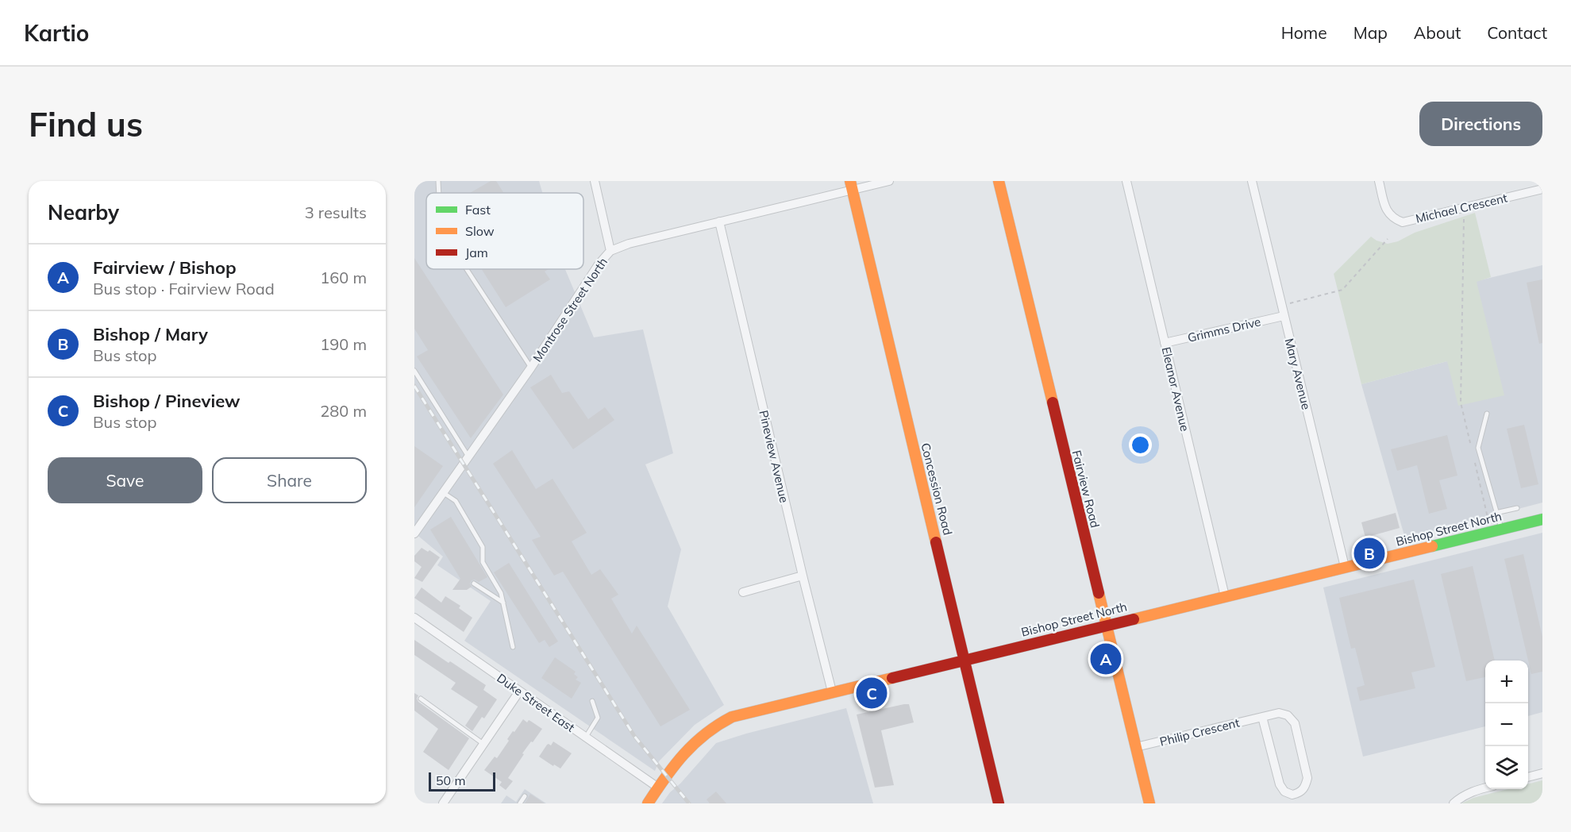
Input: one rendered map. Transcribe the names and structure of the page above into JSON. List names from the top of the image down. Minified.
{"streets":{"main road":["Concession Road","Fairview Road","Bishop Street North"],"street":["Michael Crescent","Montrose Street North","Grimms Drive","Mary Avenue","Eleanor Avenue","Pineview Avenue","Duke Street East","Philip Crescent"]},"crossings":[["Montrose Street North","Pineview Avenue"],["Montrose Street North","Concession Road"],["Grimms Drive","Mary Avenue"],["Grimms Drive","Eleanor Avenue"],["Mary Avenue","Bishop Street North"],["Eleanor Avenue","Bishop Street North"],["Pineview Avenue","Bishop Street North"],["Concession Road","Bishop Street North"],["Fairview Road","Bishop Street North"],["Fairview Road","Philip Crescent"],["Bishop Street North","Duke Street East"]],"legend":["Fast","Slow","Jam"],"scale_bar":"50 m","page":{"header":"Kartio","nav":["Home","Map","About","Contact"],"buttons":["Directions",["Save","Share"]],"title":"Find us","heading":["Nearby","3 results"],"list":[{"mark":"A","name":"Fairview / Bishop","note":"Bus stop · Fairview Road","value":"160 m"},{"mark":"B","name":"Bishop / Mary","note":"Bus stop","value":"190 m"},{"mark":"C","name":"Bishop / Pineview","note":"Bus stop","value":"280 m"}],"pins":["B","A","C"],"map_buttons":["+","−"],"scale":"50 m"}}
